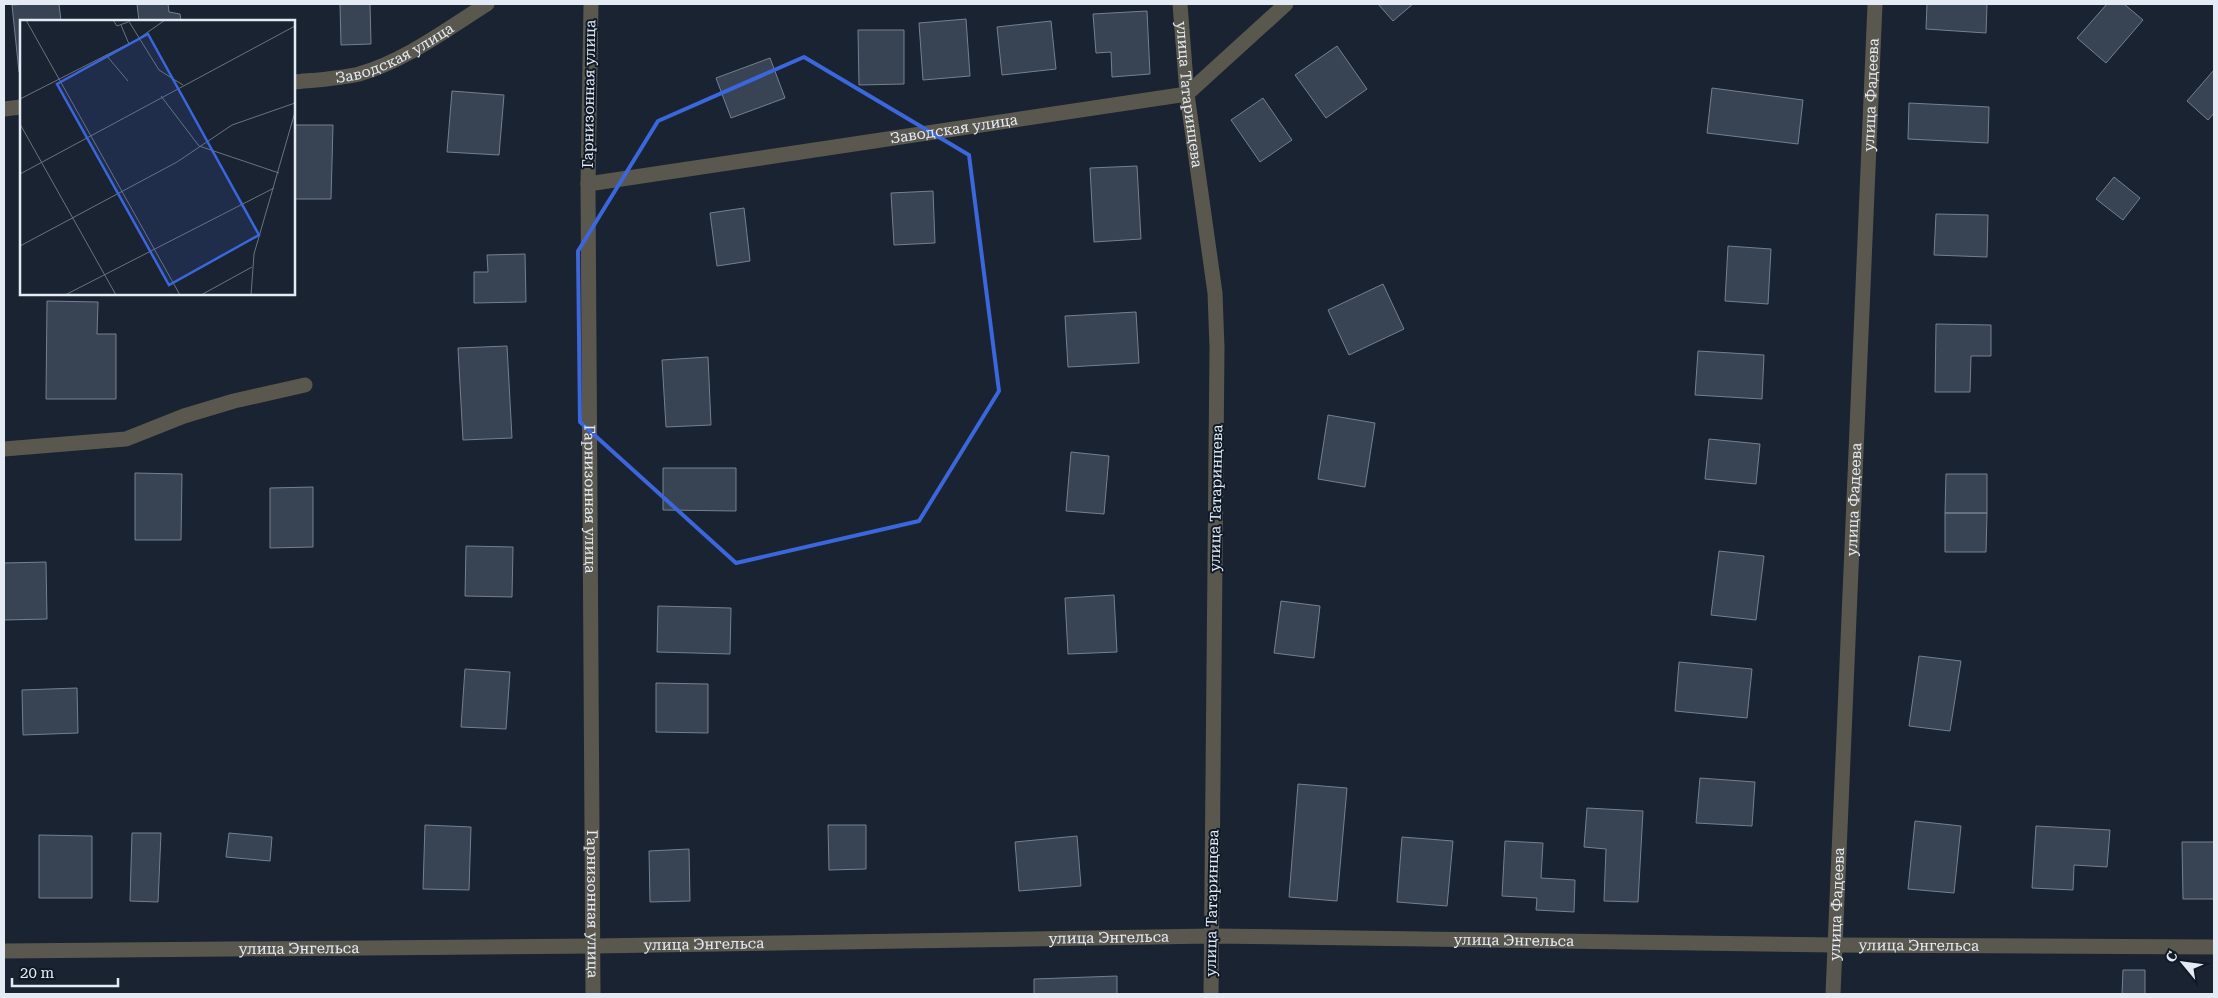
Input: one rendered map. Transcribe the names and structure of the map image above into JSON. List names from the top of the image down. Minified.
{"streets":{"street":["Заводская улица","Гарнизонная улица","улица Фадеева","улица Татаринцева","улица Энгельса"]},"crossings":[["Заводская улица","Гарнизонная улица"],["Заводская улица","улица Татаринцева"],["Гарнизонная улица","улица Энгельса"],["улица Фадеева","улица Энгельса"],["улица Татаринцева","улица Энгельса"]],"scale_bar":"20 m","north":"top left"}
